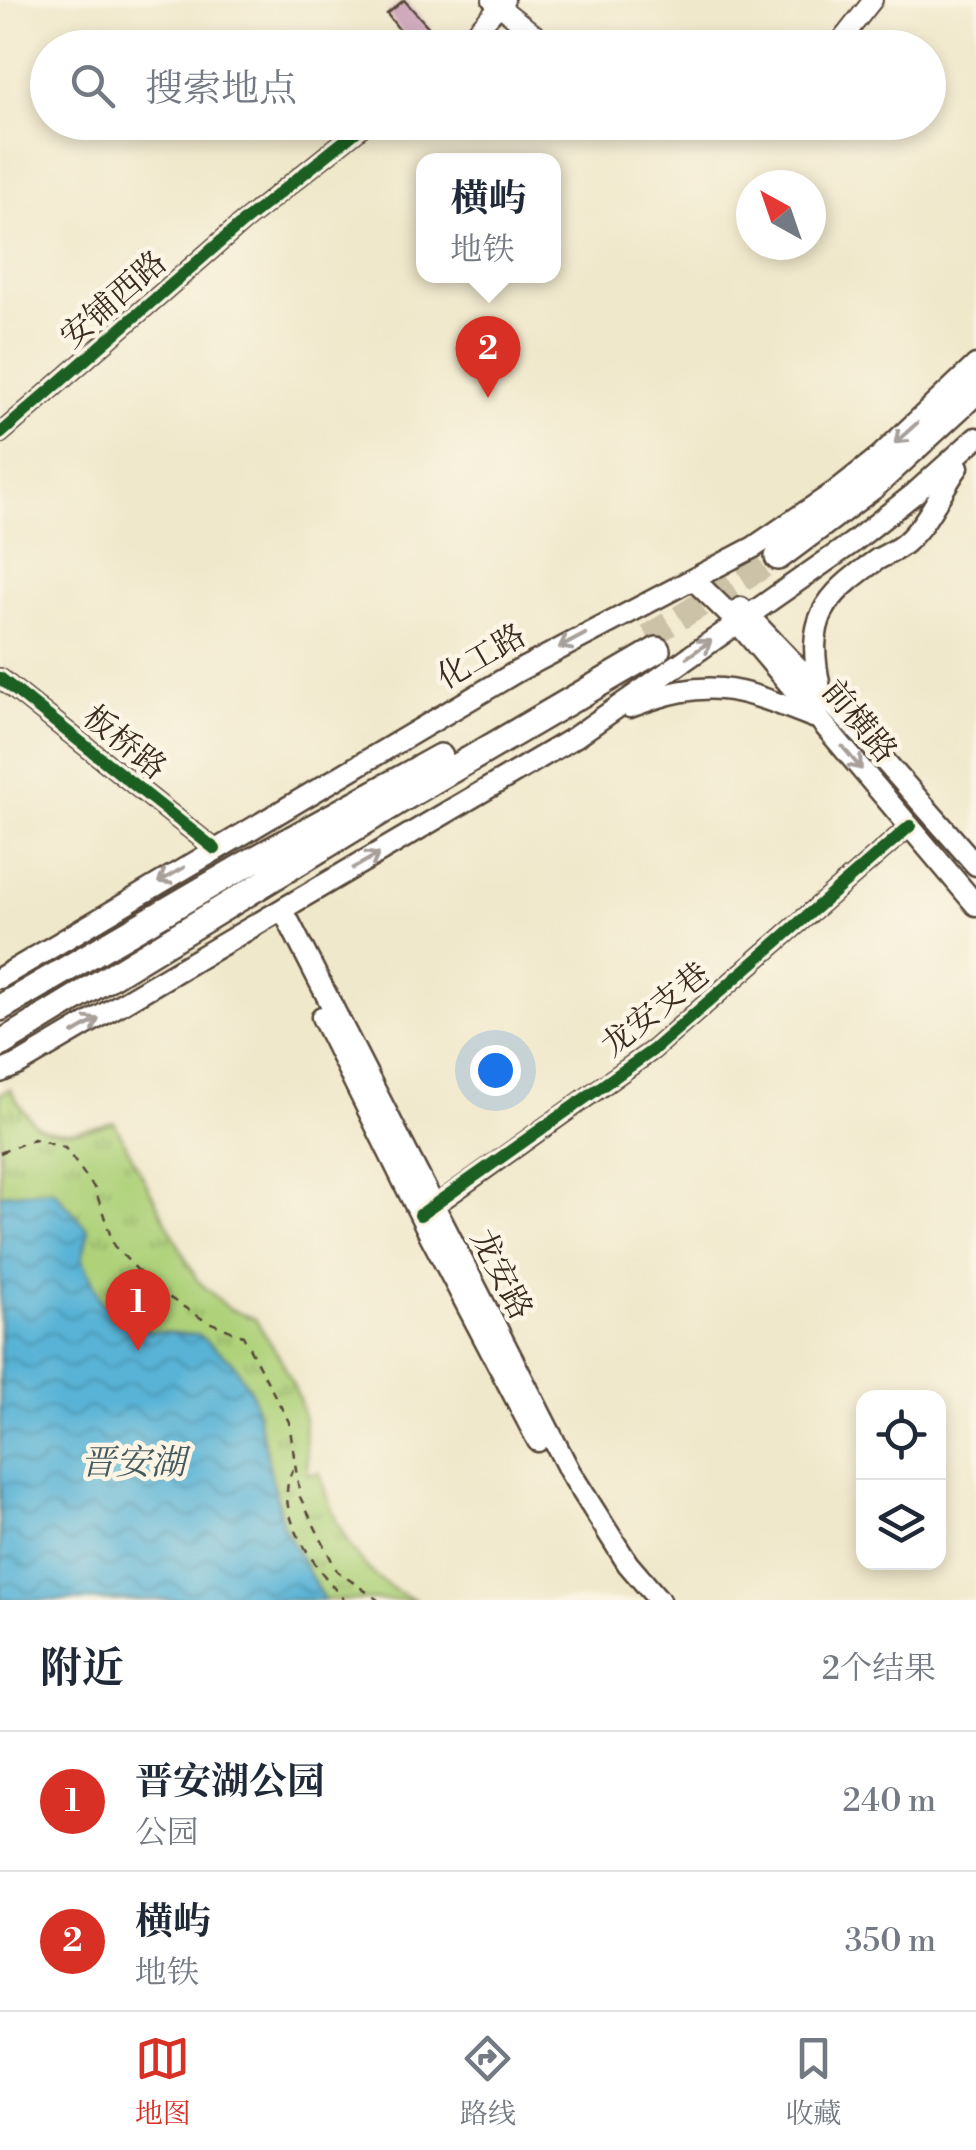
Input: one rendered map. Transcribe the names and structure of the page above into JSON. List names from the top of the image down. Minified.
{"streets":{"highway":["化工路"],"main road":["前横路","龙安路"],"street":["安铺西路","板桥路","龙安支巷"]},"crossings":[["化工路","前横路"],["化工路","板桥路"],["前横路","龙安支巷"],["龙安支巷","龙安路"]],"water":["晋安湖"],"north":"top left","page":{"search":"搜索地点","popup":["横屿","地铁"],"pins":["2","1"],"heading":["附近","2个结果"],"list":[{"mark":"1","name":"晋安湖公园","note":"公园","value":"240 m"},{"mark":"2","name":"横屿","note":"地铁","value":"350 m"}],"nav":["地图","路线","收藏"]}}
